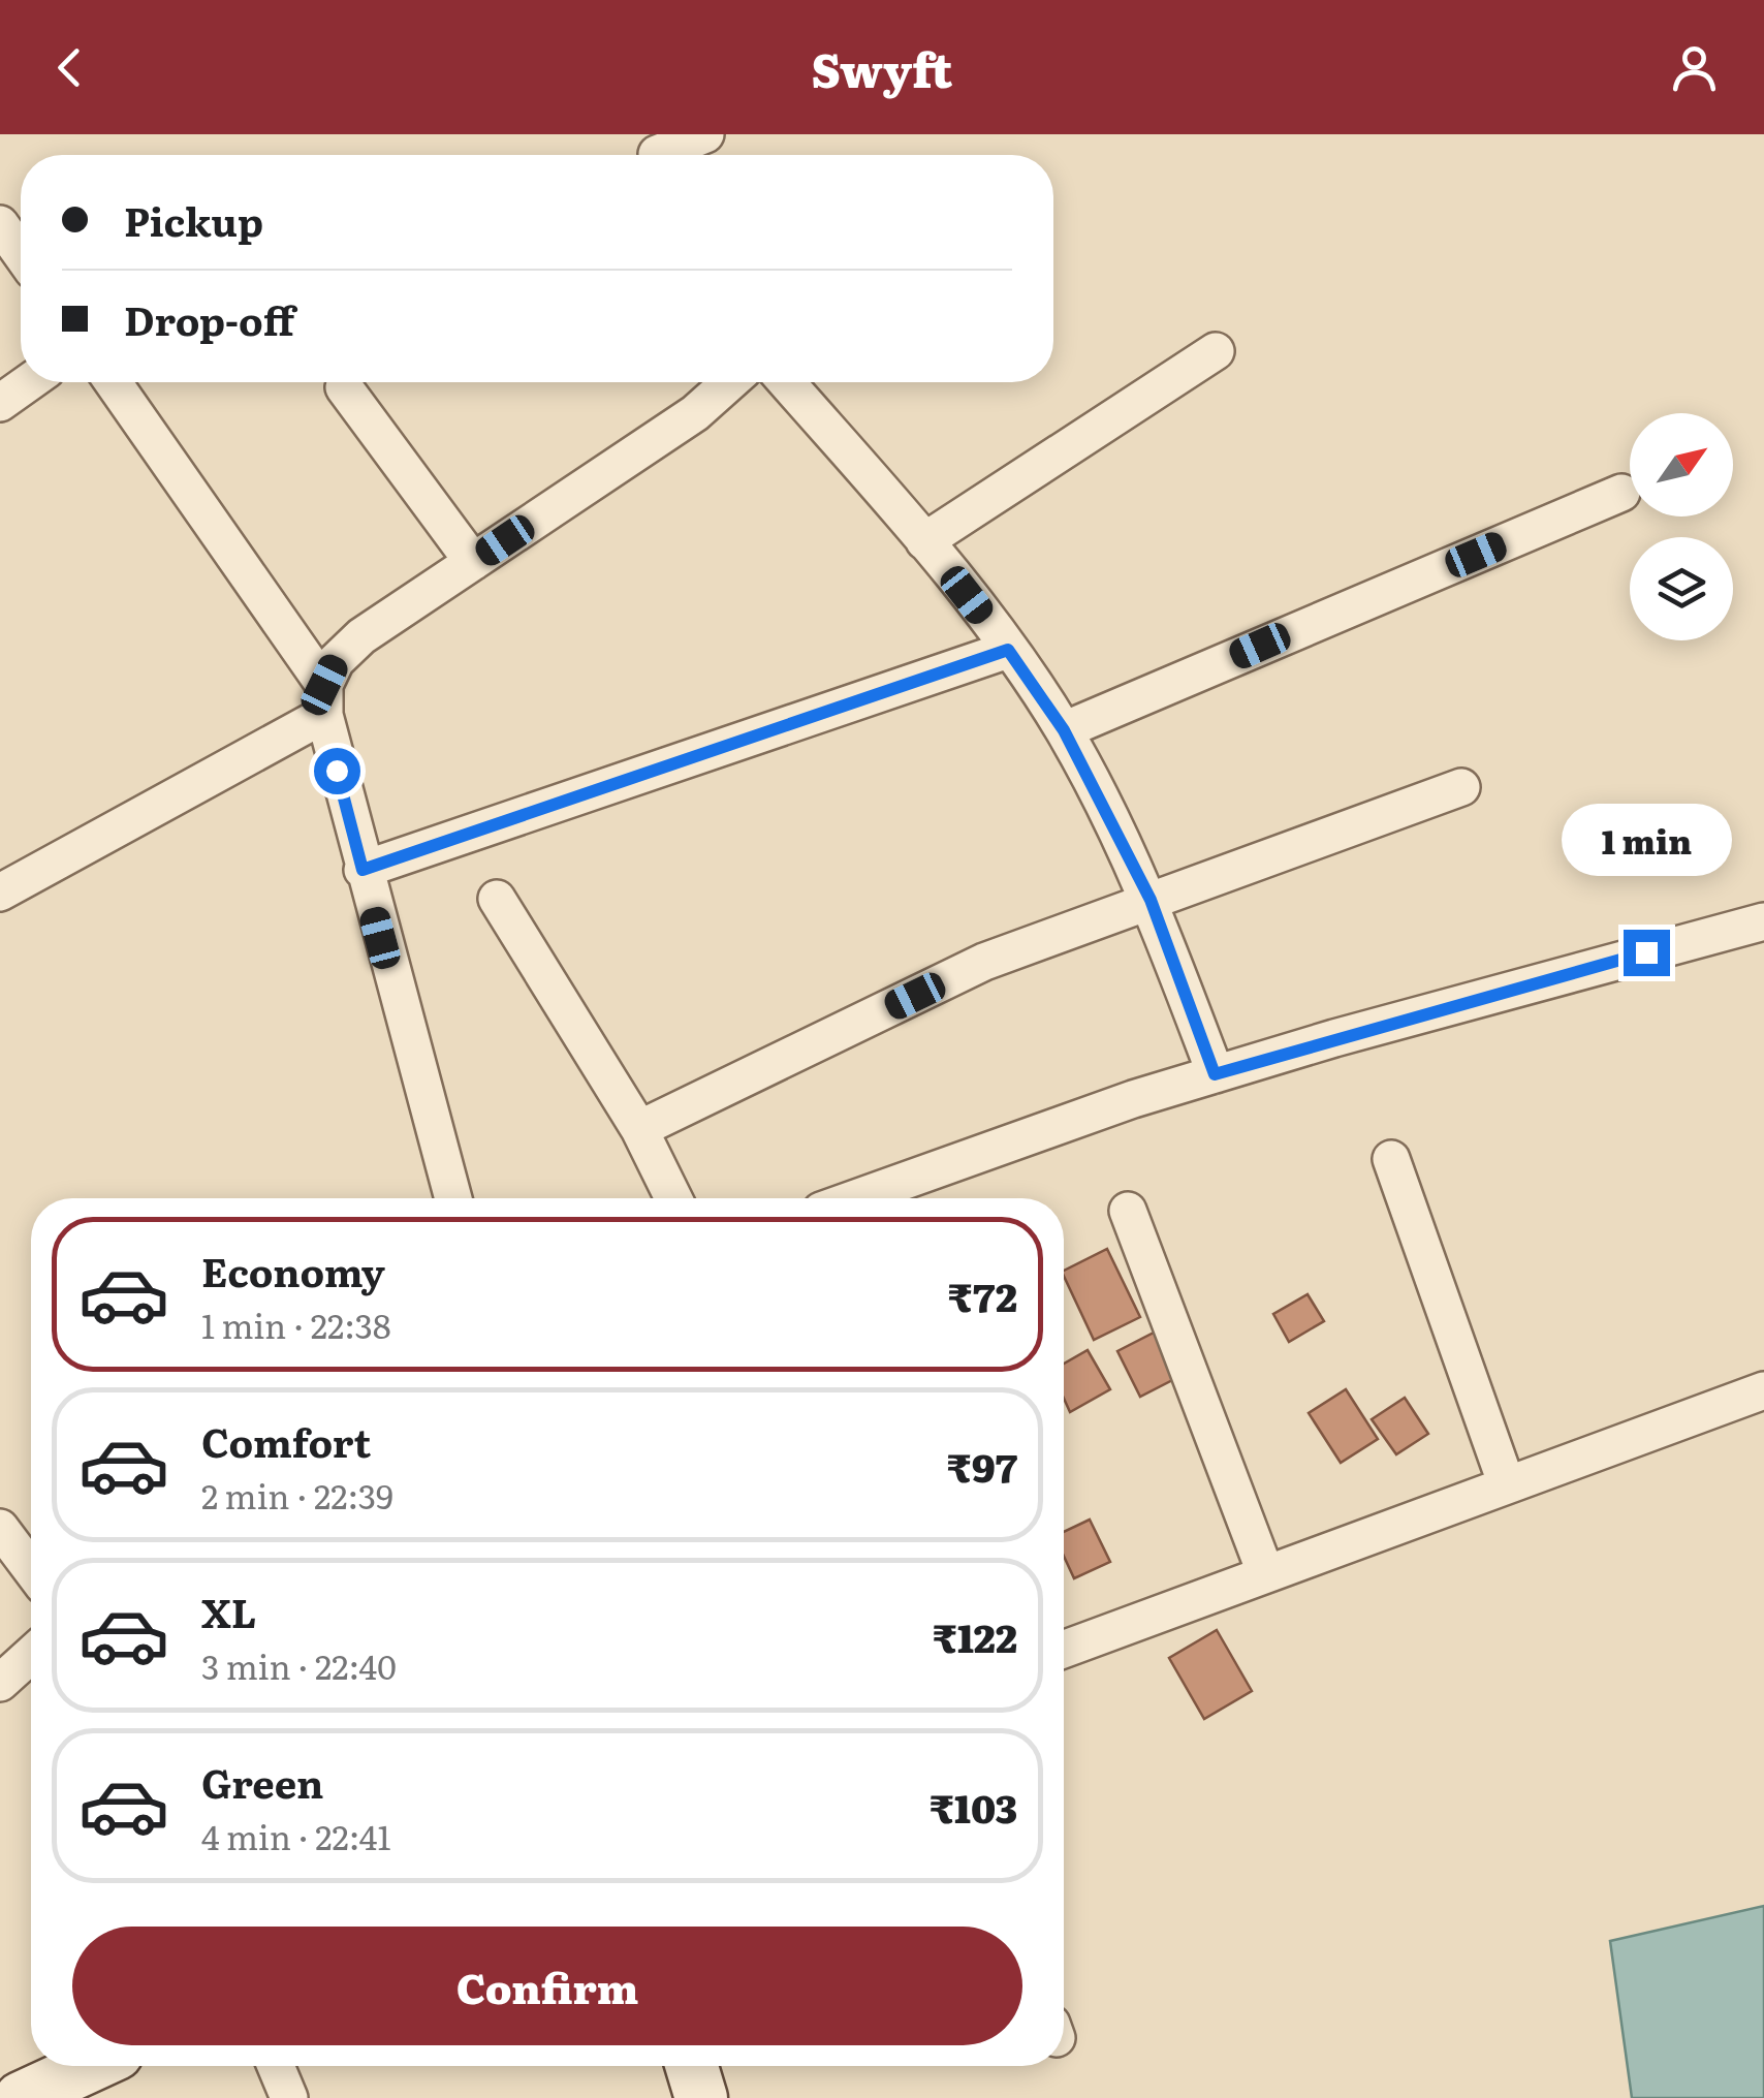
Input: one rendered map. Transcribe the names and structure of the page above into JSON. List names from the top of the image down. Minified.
{"north":"top right","page":{"header":"Swyft","banner":["Pickup","Drop-off"],"bubble":"1 min","list":[{"name":"Economy","note":"1 min · 22:38","value":"₹72"},{"name":"Comfort","note":"2 min · 22:39","value":"₹97"},{"name":"XL","note":"3 min · 22:40","value":"₹122"},{"name":"Green","note":"4 min · 22:41","value":"₹103"}],"buttons":"Confirm"}}
